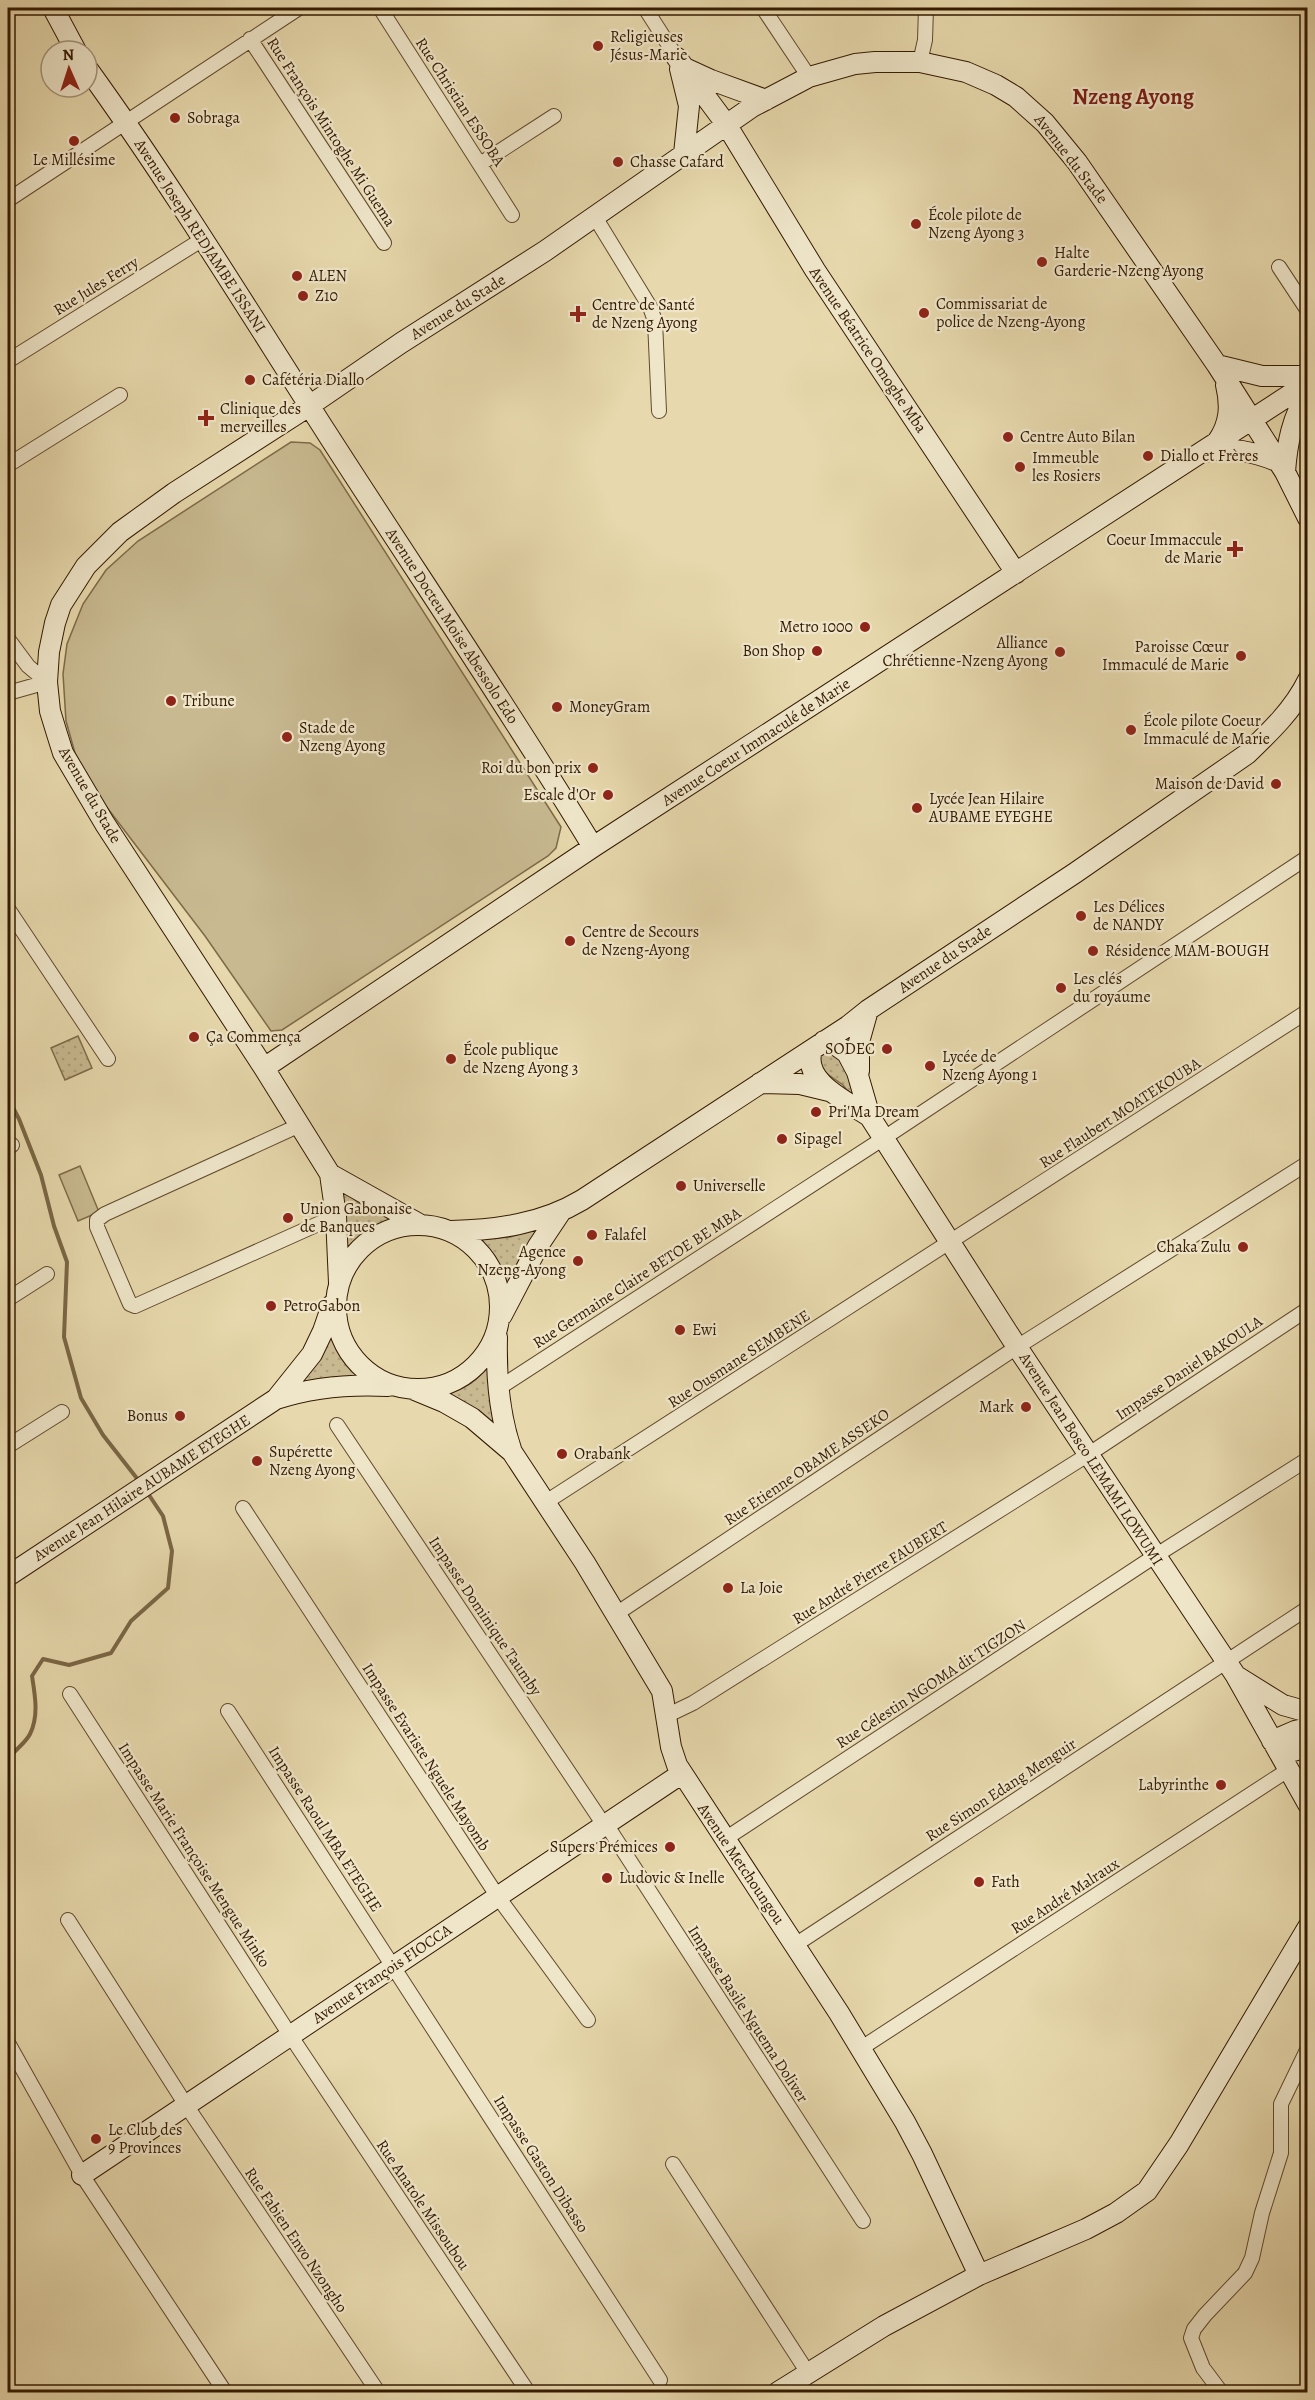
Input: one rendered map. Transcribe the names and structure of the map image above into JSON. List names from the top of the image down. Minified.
{"streets":{"main road":["Avenue du Stade","Avenue Joseph REDJAMBE ISSANI","Avenue Béatrice Omoghe Mba","Avenue Docteu Moise Abessolo Edo","Avenue Coeur Immaculé de Marie","Avenue Jean Bosco LEMAMI LOWUMI","Avenue Jean Hilaire AUBAME EYEGHE","Avenue Metchoungou","Avenue François FIOCCA"],"street":["Rue Christian ESSOBA","Rue François Mintoghe Mi Guema","Rue Jules Ferry","Rue Flaubert MOATEKOUBA","Rue Germaine Claire BETOE BE MBA","Rue Ousmane SEMBENE","Impasse Daniel BAKOULA","Rue Etienne OBAME ASSEKO","Rue André Pierre FAUBERT","Impasse Dominique Taumby","Rue Célestin NGOMA dit TIGZON","Impasse Evariste Nguele Mayomb","Rue Simon Edang Menguir","Impasse Raoul MBA ETEGHE","Impasse Marie Françoise Mengue Minko","Rue André Malraux","Impasse Basile Nguema Doliver","Impasse Gaston Dibasso","Rue Anatole Missoubou","Rue Fabien Envo Nzongho"]},"crossings":[["Avenue du Stade","Avenue Joseph REDJAMBE ISSANI"],["Avenue du Stade","Avenue Béatrice Omoghe Mba"],["Avenue du Stade","Avenue Docteu Moise Abessolo Edo"],["Avenue du Stade","Avenue Coeur Immaculé de Marie"],["Avenue Joseph REDJAMBE ISSANI","Rue Jules Ferry"],["Avenue Joseph REDJAMBE ISSANI","Avenue Docteu Moise Abessolo Edo"],["Avenue Béatrice Omoghe Mba","Avenue Coeur Immaculé de Marie"],["Avenue Docteu Moise Abessolo Edo","Avenue Coeur Immaculé de Marie"],["Rue Flaubert MOATEKOUBA","Rue Ousmane SEMBENE"],["Rue Flaubert MOATEKOUBA","Avenue Jean Bosco LEMAMI LOWUMI"],["Rue Germaine Claire BETOE BE MBA","Avenue Jean Bosco LEMAMI LOWUMI"],["Rue Ousmane SEMBENE","Avenue Jean Bosco LEMAMI LOWUMI"],["Rue Ousmane SEMBENE","Avenue Metchoungou"],["Impasse Daniel BAKOULA","Avenue Jean Bosco LEMAMI LOWUMI"],["Impasse Daniel BAKOULA","Rue André Pierre FAUBERT"],["Avenue Jean Bosco LEMAMI LOWUMI","Rue Etienne OBAME ASSEKO"],["Avenue Jean Bosco LEMAMI LOWUMI","Rue André Pierre FAUBERT"],["Avenue Jean Bosco LEMAMI LOWUMI","Rue Célestin NGOMA dit TIGZON"],["Avenue Jean Bosco LEMAMI LOWUMI","Rue Simon Edang Menguir"],["Avenue Jean Bosco LEMAMI LOWUMI","Rue André Malraux"],["Rue Etienne OBAME ASSEKO","Avenue Metchoungou"],["Rue André Pierre FAUBERT","Avenue Metchoungou"],["Impasse Dominique Taumby","Avenue François FIOCCA"],["Impasse Dominique Taumby","Impasse Basile Nguema Doliver"],["Rue Célestin NGOMA dit TIGZON","Avenue Metchoungou"],["Impasse Evariste Nguele Mayomb","Avenue François FIOCCA"],["Rue Simon Edang Menguir","Avenue Metchoungou"],["Impasse Raoul MBA ETEGHE","Avenue François FIOCCA"],["Impasse Raoul MBA ETEGHE","Impasse Gaston Dibasso"],["Impasse Marie Françoise Mengue Minko","Avenue François FIOCCA"],["Impasse Marie Françoise Mengue Minko","Rue Anatole Missoubou"],["Avenue Metchoungou","Rue André Malraux"],["Avenue Metchoungou","Avenue François FIOCCA"],["Avenue François FIOCCA","Impasse Basile Nguema Doliver"],["Avenue François FIOCCA","Impasse Gaston Dibasso"],["Avenue François FIOCCA","Rue Anatole Missoubou"],["Avenue François FIOCCA","Rue Fabien Envo Nzongho"]],"districts":["Nzeng Ayong"],"places":{"other":["Religieuses Jésus-Marie","Sobraga","Le Millésime","Chasse Cafard","École pilote de Nzeng Ayong 3","Halte Garderie-Nzeng Ayong","ALEN","Z10","Commissariat de police de Nzeng-Ayong","Cafétéria Diallo","Centre Auto Bilan","Diallo et Frères","Immeuble les Rosiers","Metro 1000","Bon Shop","Alliance Chrétienne-Nzeng Ayong","Paroisse Cœur Immaculé de Marie","Tribune","MoneyGram","École pilote Coeur Immaculé de Marie","Stade de Nzeng Ayong","Roi du bon prix","Maison de David","Escale d'Or","Lycée Jean Hilaire AUBAME EYEGHE","Les Délices de NANDY","Centre de Secours de Nzeng-Ayong","Résidence MAM-BOUGH","Les clés du royaume","Ça Commença","SODEC","École publique de Nzeng Ayong 3","Lycée de Nzeng Ayong 1","Pri'Ma Dream","Sipagel","Universelle","Union Gabonaise de Banques","Falafel","Chaka Zulu","Agence Nzeng-Ayong","PetroGabon","Ewi","Mark","Bonus","Orabank","Supérette Nzeng Ayong","La Joie","Labyrinthe","Supers Prémices","Ludovic & Inelle","Fath","Le Club des 9 Provinces"],"health":["Centre de Santé de Nzeng Ayong","Clinique des merveilles","Coeur Immaccule de Marie"]},"north":"top"}
